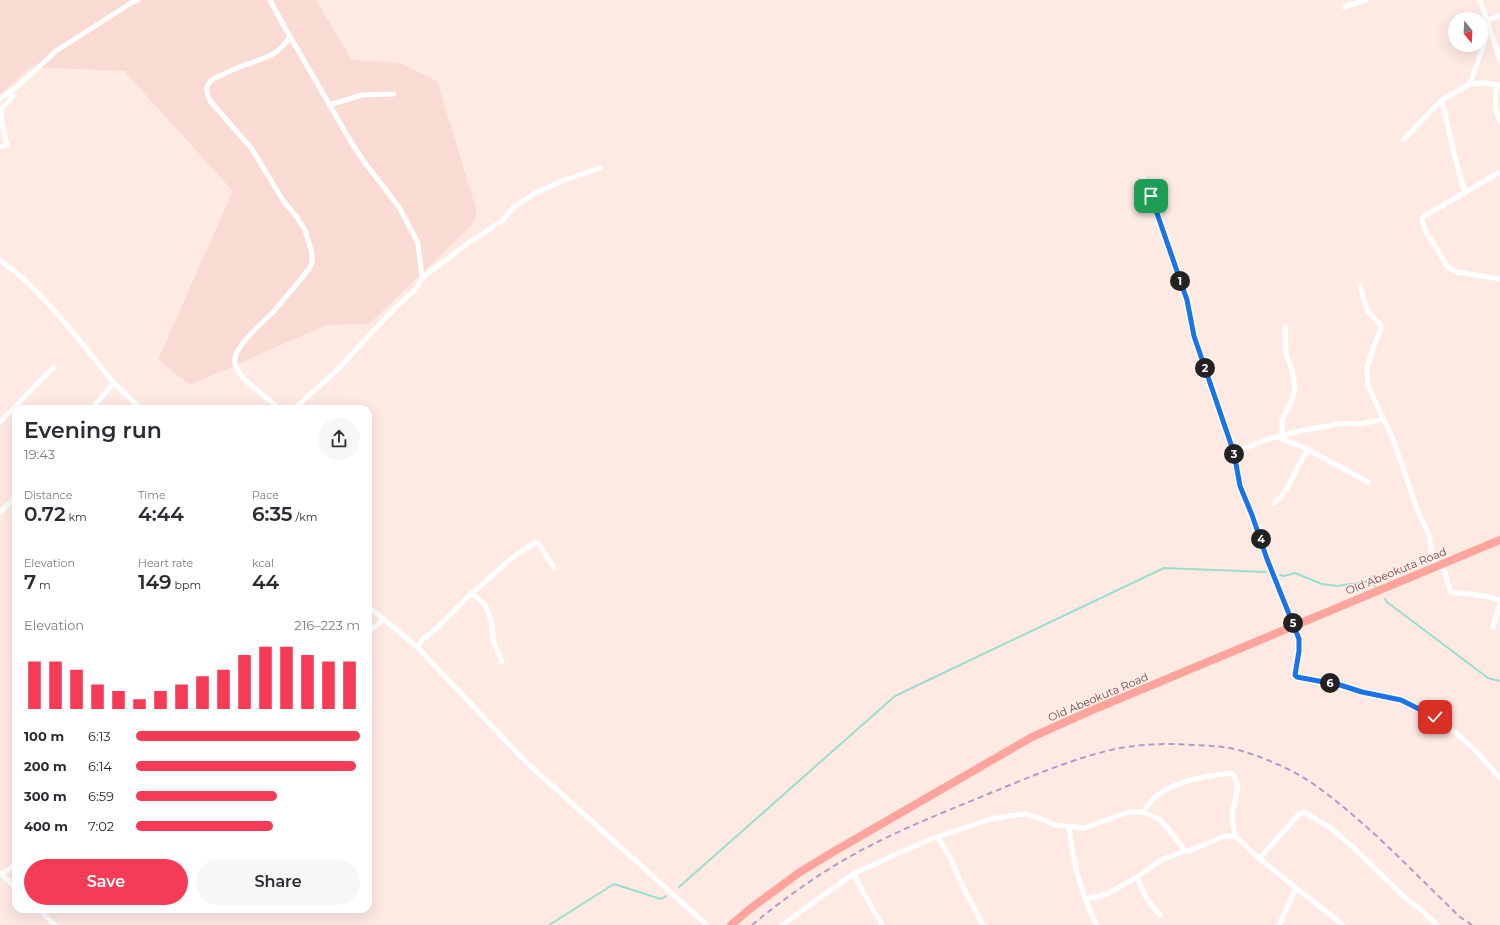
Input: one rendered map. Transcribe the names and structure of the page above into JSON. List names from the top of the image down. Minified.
{"streets":{"highway":["Old Abeokuta Road"]},"north":"bottom","page":{"pins":["1","2","3","4","5","6"],"heading":["Evening run","19:43"],"stats":[["Distance","0.72 km"],["Time","4:44"],["Pace","6:35 /km"],["Elevation","7 m"],["Heart rate","149 bpm"],["kcal","44"]],"chart":["Elevation","216–223 m"],"list":[{"name":"100 m","note":"6:13"},{"name":"200 m","note":"6:14"},{"name":"300 m","note":"6:59"},{"name":"400 m","note":"7:02"}],"buttons":["Save","Share"]}}
